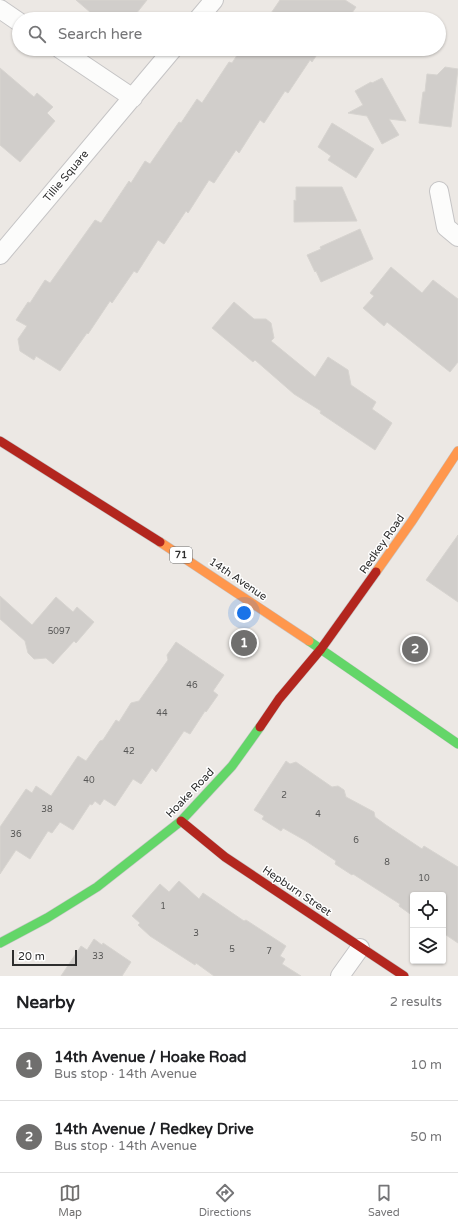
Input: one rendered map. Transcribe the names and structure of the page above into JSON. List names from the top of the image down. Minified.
{"streets":{"street":["Tillie Square","Redkey Road","71","14th Avenue","Hoake Road","Hepburn Street"]},"crossings":[["Redkey Road","14th Avenue"],["Redkey Road","Hoake Road"],["14th Avenue","Hoake Road"],["Hoake Road","Hepburn Street"]],"house_numbers":["5097","46","44","42","40","2","38","4","36","6","8","10","1","3","5","7","33"],"scale_bar":"20 m","page":{"search":"Search here","pins":["1","2"],"scale":"20 m","heading":["Nearby","2 results"],"list":[{"mark":"1","name":"14th Avenue / Hoake Road","note":"Bus stop · 14th Avenue","value":"10 m"},{"mark":"2","name":"14th Avenue / Redkey Drive","note":"Bus stop · 14th Avenue","value":"50 m"}],"nav":["Map","Directions","Saved"]}}
